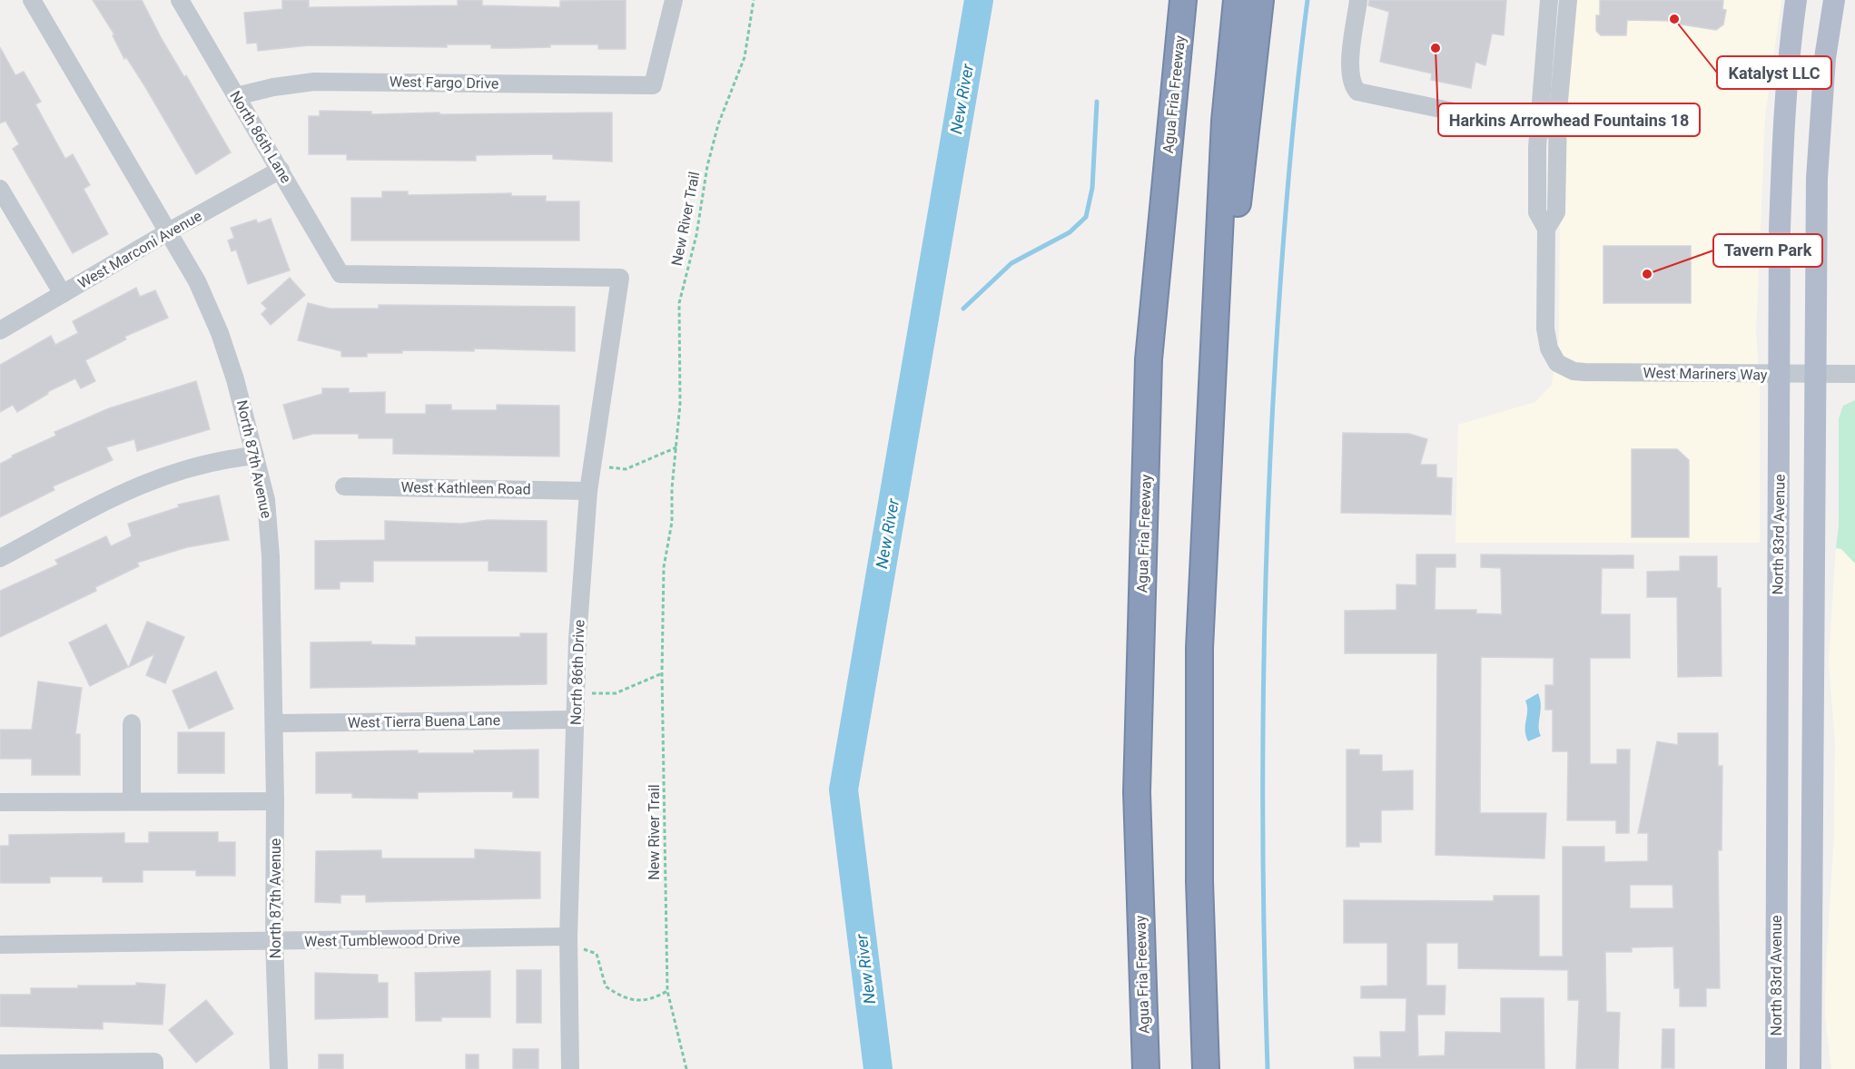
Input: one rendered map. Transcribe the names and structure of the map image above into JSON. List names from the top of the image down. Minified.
{"streets":{"highway":["Agua Fria Freeway"],"main road":["North 83rd Avenue"],"street":["West Fargo Drive","North 86th Lane","West Marconi Avenue","West Mariners Way","North 87th Avenue","West Kathleen Road","North 86th Drive","West Tierra Buena Lane","West Tumblewood Drive"],"path":["New River Trail"]},"crossings":[["West Fargo Drive","North 86th Lane"],["North 86th Lane","West Marconi Avenue"],["North 86th Lane","North 86th Drive"],["West Marconi Avenue","North 87th Avenue"],["West Mariners Way","North 83rd Avenue"],["North 87th Avenue","West Tierra Buena Lane"],["North 87th Avenue","West Tumblewood Drive"],["West Kathleen Road","North 86th Drive"],["North 86th Drive","West Tierra Buena Lane"],["North 86th Drive","West Tumblewood Drive"]],"water":["New River"],"places":["Katalyst LLC","Harkins Arrowhead Fountains 18","Tavern Park"]}
